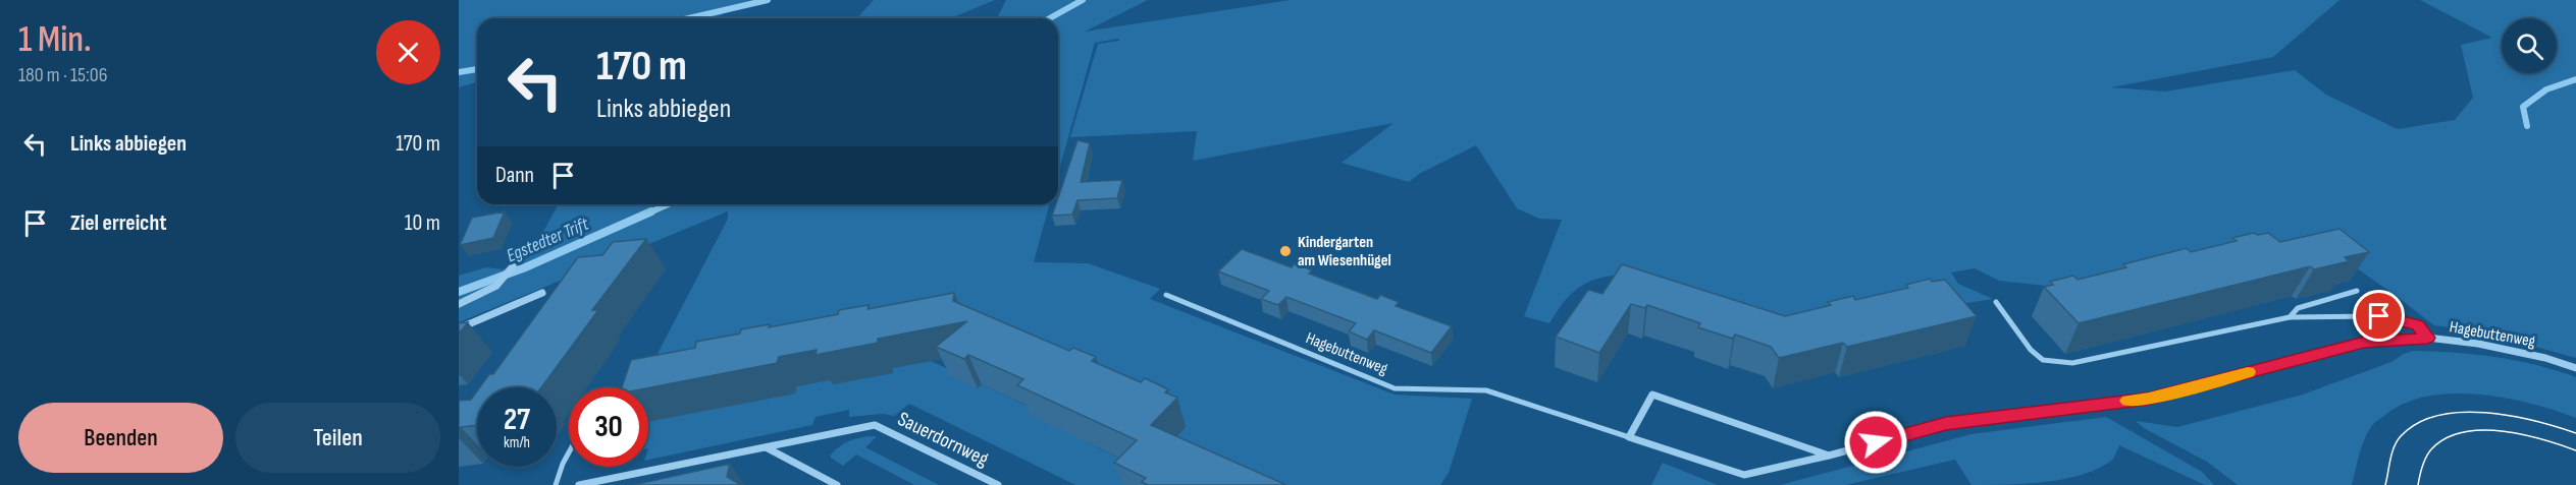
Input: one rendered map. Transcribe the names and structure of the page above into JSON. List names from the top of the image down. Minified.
{"streets":{"street":["Hagebuttenweg","Sauerdornweg"]},"water":["Egstedter Trift"],"places":["Kindergarten am Wiesenhügel"],"page":{"heading":["1 Min.","180 m · 15:06"],"turn":["170 m","Links abbiegen"],"list":[{"name":"Links abbiegen","value":"170 m"},{"name":"Ziel erreicht","value":"10 m"}],"then":"Dann","speed":"27 km/h","limit":"30","buttons":["Beenden","Teilen"]}}
